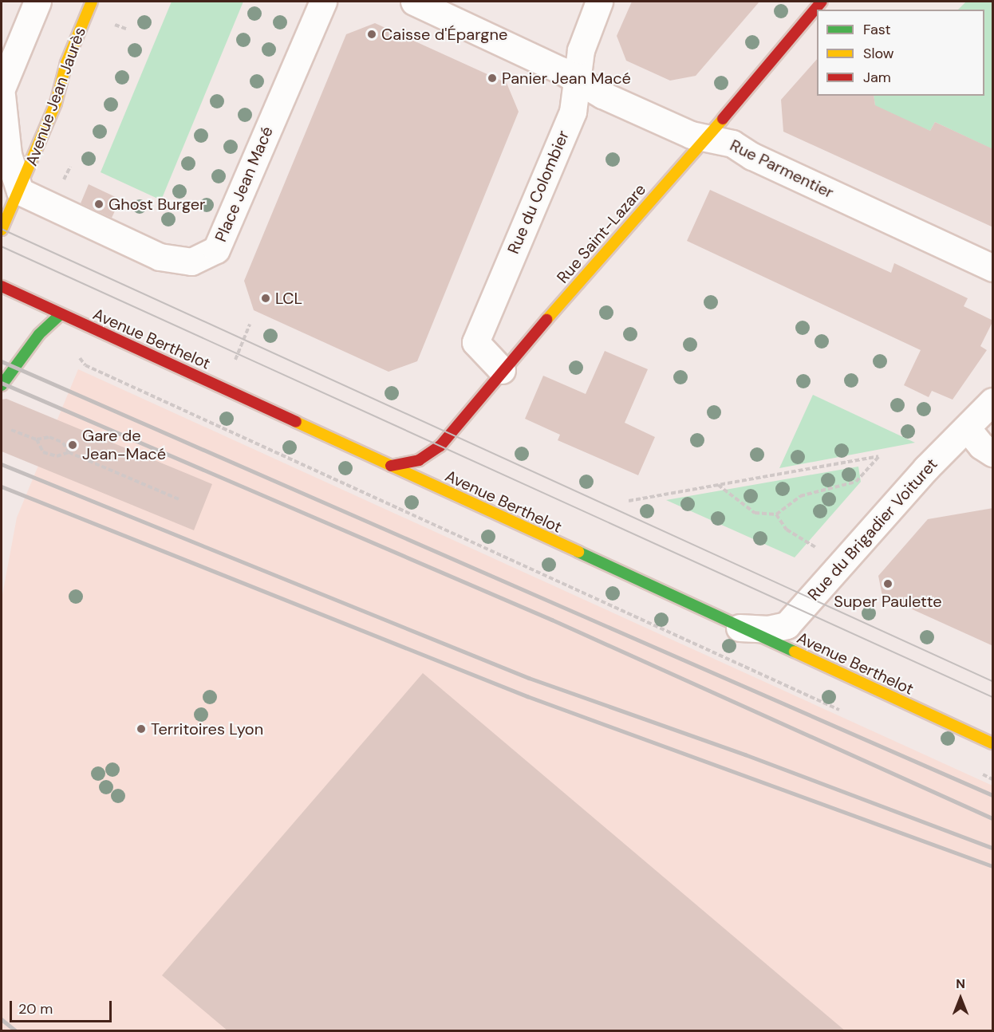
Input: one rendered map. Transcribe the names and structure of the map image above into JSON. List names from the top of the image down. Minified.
{"streets":{"main road":["Avenue Jean Jaurès","Rue Saint-Lazare","Avenue Berthelot"],"street":["Rue Parmentier","Place Jean Macé","Rue du Colombier","Rue du Brigadier Voituret"]},"crossings":[["Avenue Jean Jaurès","Place Jean Macé"],["Rue Parmentier","Rue du Colombier"],["Rue Parmentier","Rue Saint-Lazare"],["Rue du Colombier","Rue Saint-Lazare"],["Rue Saint-Lazare","Avenue Berthelot"],["Avenue Berthelot","Rue du Brigadier Voituret"]],"places":["Caisse d'Épargne","Panier Jean Macé","Ghost Burger","LCL","Gare de Jean-Macé","Super Paulette","Territoires Lyon"],"legend":["Fast","Slow","Jam"],"scale_bar":"20 m","north":"top"}
